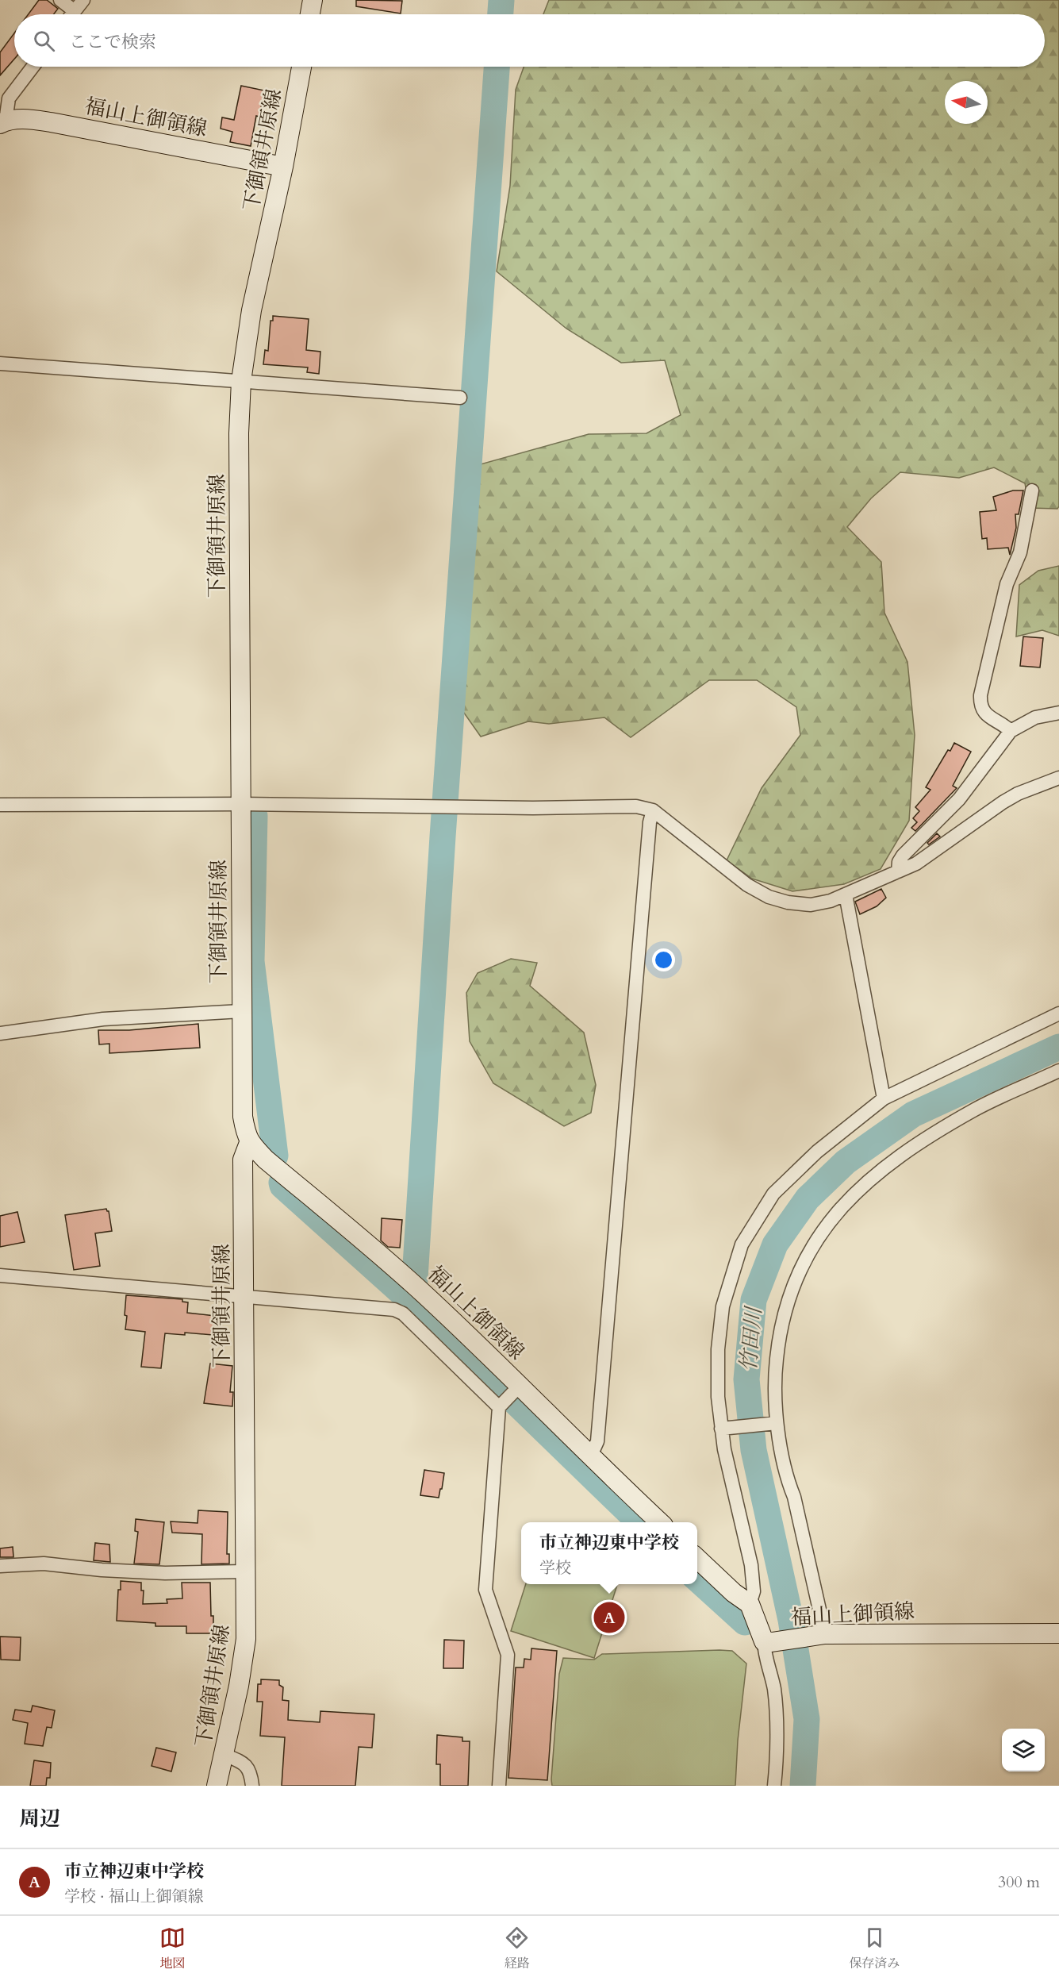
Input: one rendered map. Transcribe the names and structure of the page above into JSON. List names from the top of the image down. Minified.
{"streets":{"main road":["福山上御領線","下御領井原線"]},"crossings":[["福山上御領線","下御領井原線"]],"water":["竹田川"],"north":"left","page":{"search":"ここで検索","popup":["市立神辺東中学校","学校"],"pins":"A","heading":"周辺","list":[{"mark":"A","name":"市立神辺東中学校","note":"学校 · 福山上御領線","value":"300 m"}],"nav":["地図","経路","保存済み"]}}
